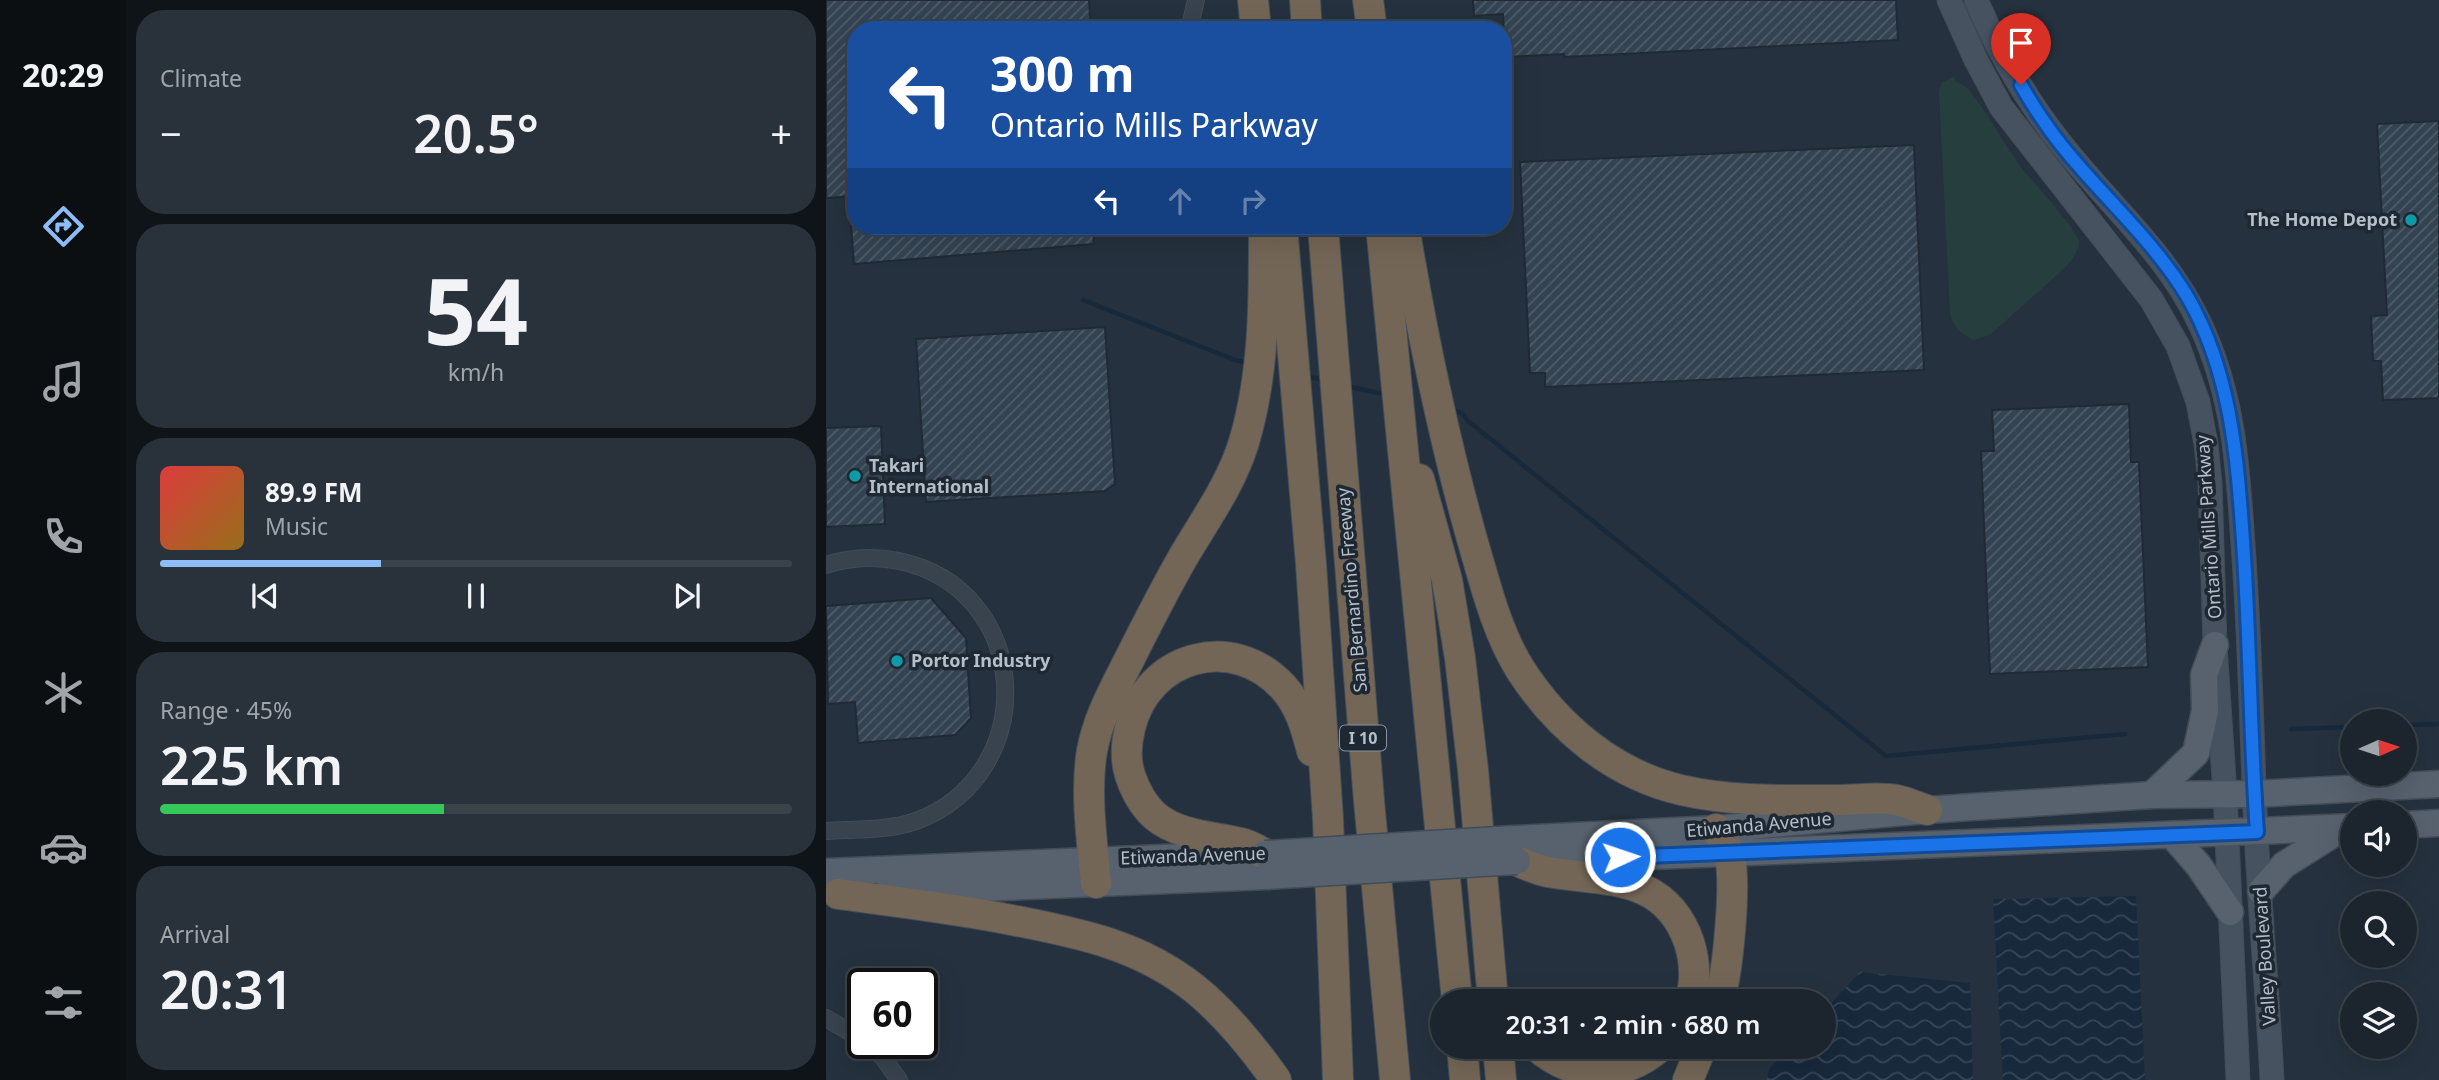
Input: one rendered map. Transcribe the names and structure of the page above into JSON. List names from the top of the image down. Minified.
{"streets":{"highway":["San Bernardino Freeway","I 10"],"main road":["Ontario Mills Parkway","Etiwanda Avenue","Valley Boulevard"]},"crossings":[["Ontario Mills Parkway","Etiwanda Avenue"],["Ontario Mills Parkway","Valley Boulevard"],["Etiwanda Avenue","Valley Boulevard"]],"places":["The Home Depot","Takari International","Portor Industry"],"north":"right","page":{"tabs":"20:29","tile":["Climate",["54","km/h"],["Range · 45%","225 km"],["Arrival","20:31"]],"turn":["300 m","Ontario Mills Parkway"],"heat":["−","20.5°","+"],"song":["89.9 FM","Music"],"limit":"60","trip":"20:31 · 2 min · 680 m"}}
